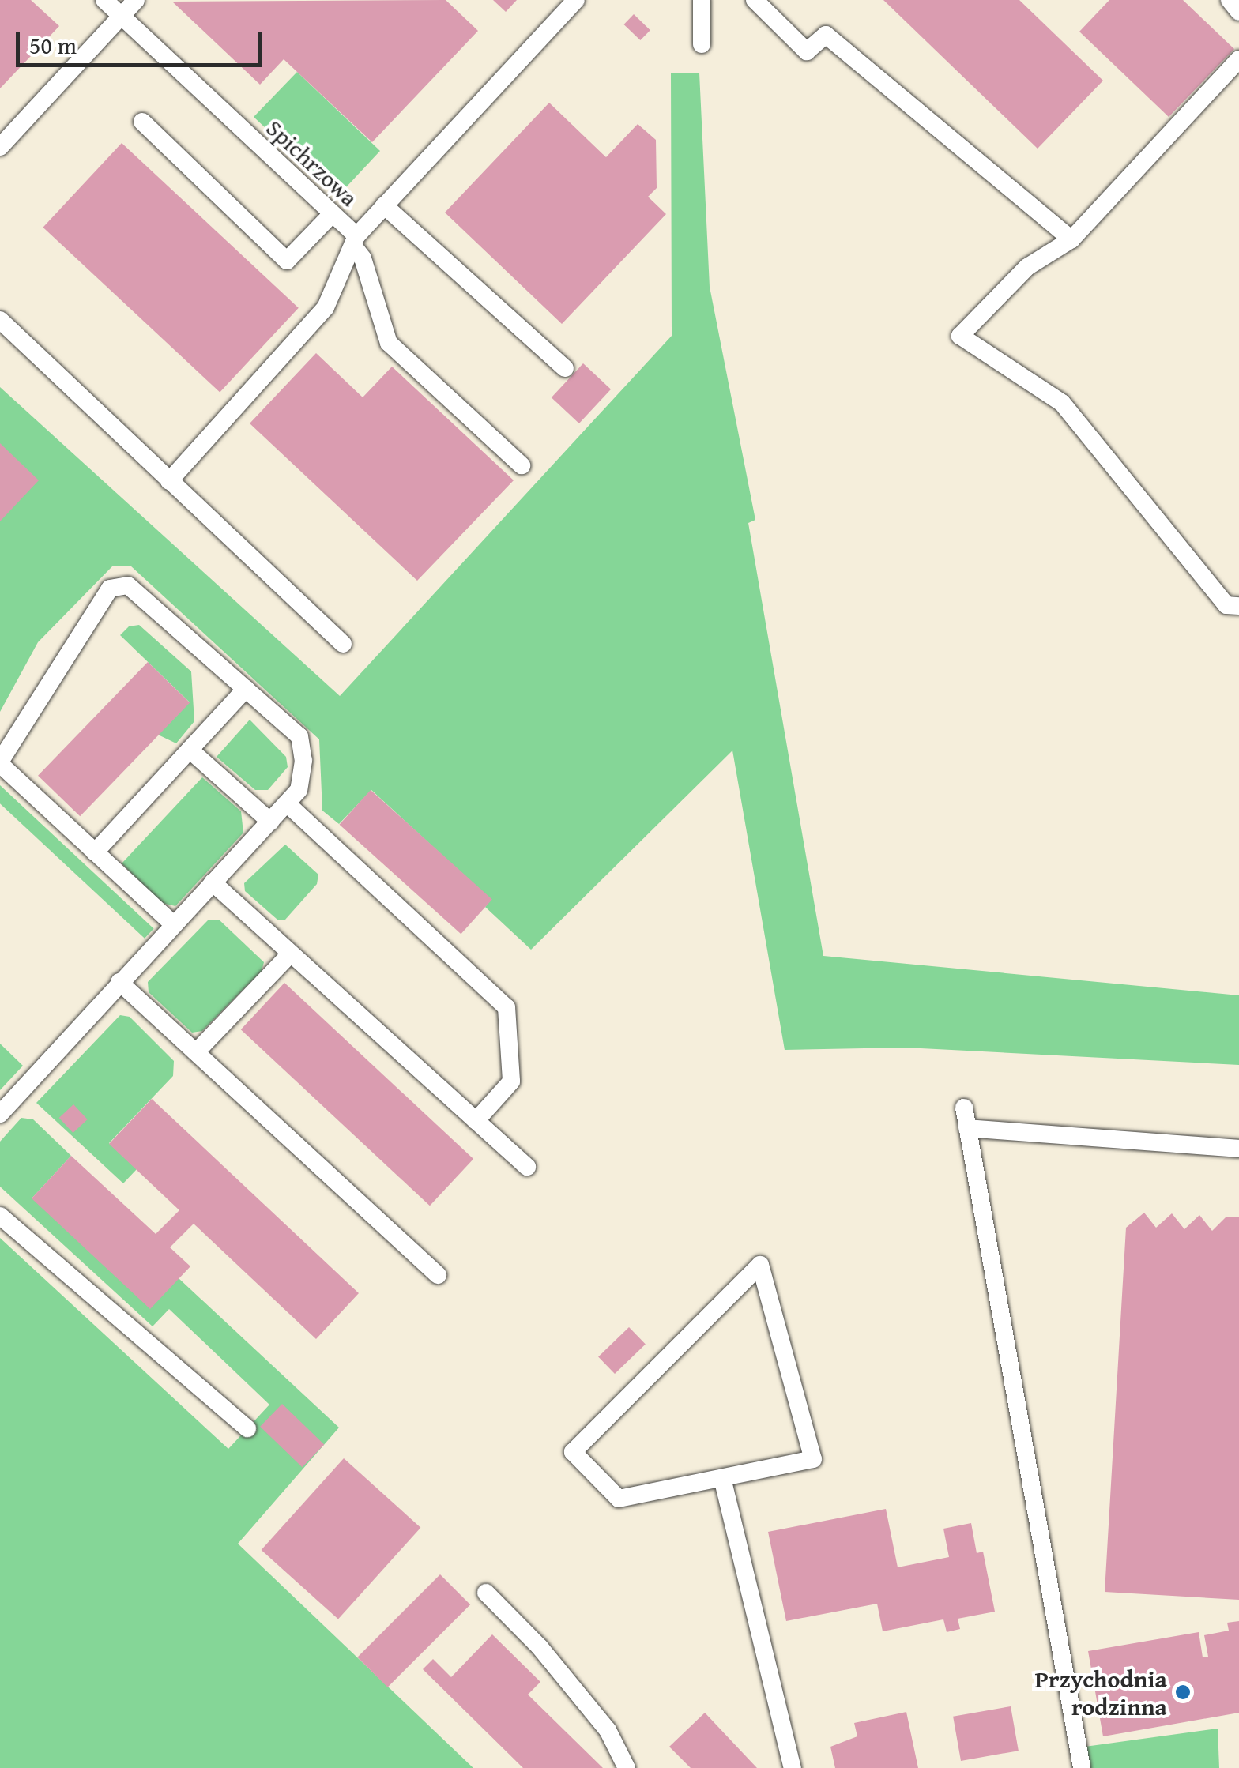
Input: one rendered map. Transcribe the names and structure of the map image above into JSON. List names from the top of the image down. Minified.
{"streets":{"lane":["Spichrzowa"]},"places":["Przychodnia rodzinna"],"scale_bar":"50 m"}
